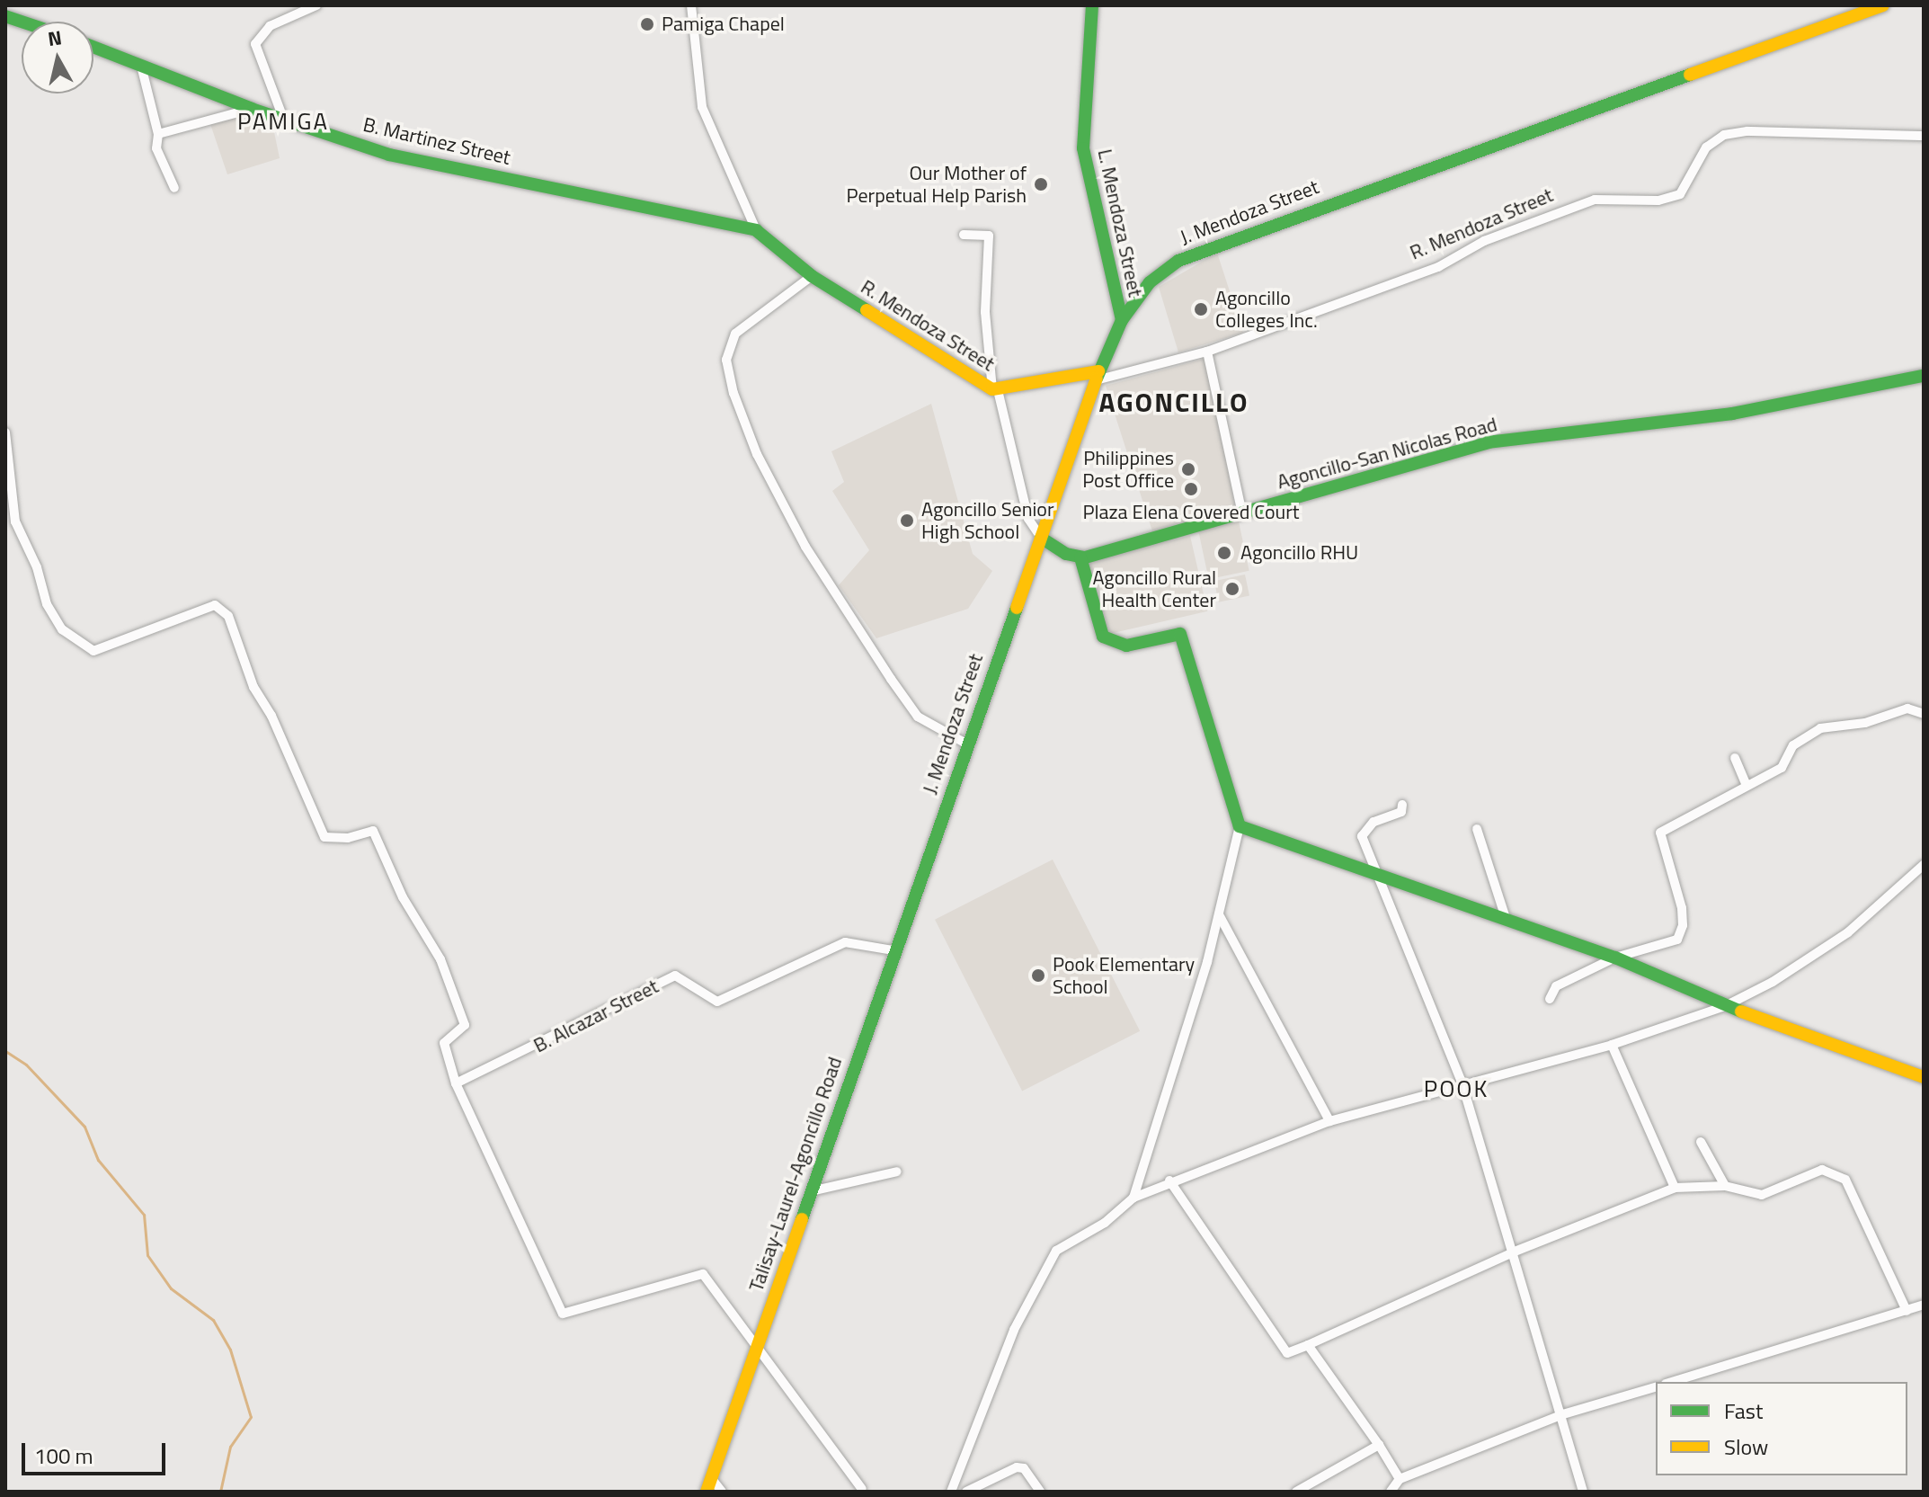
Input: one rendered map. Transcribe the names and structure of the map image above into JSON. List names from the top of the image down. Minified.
{"streets":{"main road":["B. Martinez Street","J. Mendoza Street","L. Mendoza Street","R. Mendoza Street","Agoncillo-San Nicolas Road","Talisay-Laurel-Agoncillo Road"],"street":["B. Alcazar Street"]},"crossings":[["B. Martinez Street","R. Mendoza Street"],["J. Mendoza Street","L. Mendoza Street"],["J. Mendoza Street","R. Mendoza Street"],["J. Mendoza Street","Talisay-Laurel-Agoncillo Road"],["B. Alcazar Street","Talisay-Laurel-Agoncillo Road"]],"districts":["PAMIGA","AGONCILLO","POOK"],"places":["Pamiga Chapel","Our Mother of Perpetual Help Parish","Agoncillo Colleges Inc.","Philippines Post Office","Plaza Elena Covered Court","Agoncillo Senior High School","Agoncillo RHU","Agoncillo Rural Health Center","Pook Elementary School"],"legend":["Fast","Slow"],"scale_bar":"100 m","north":"top"}
